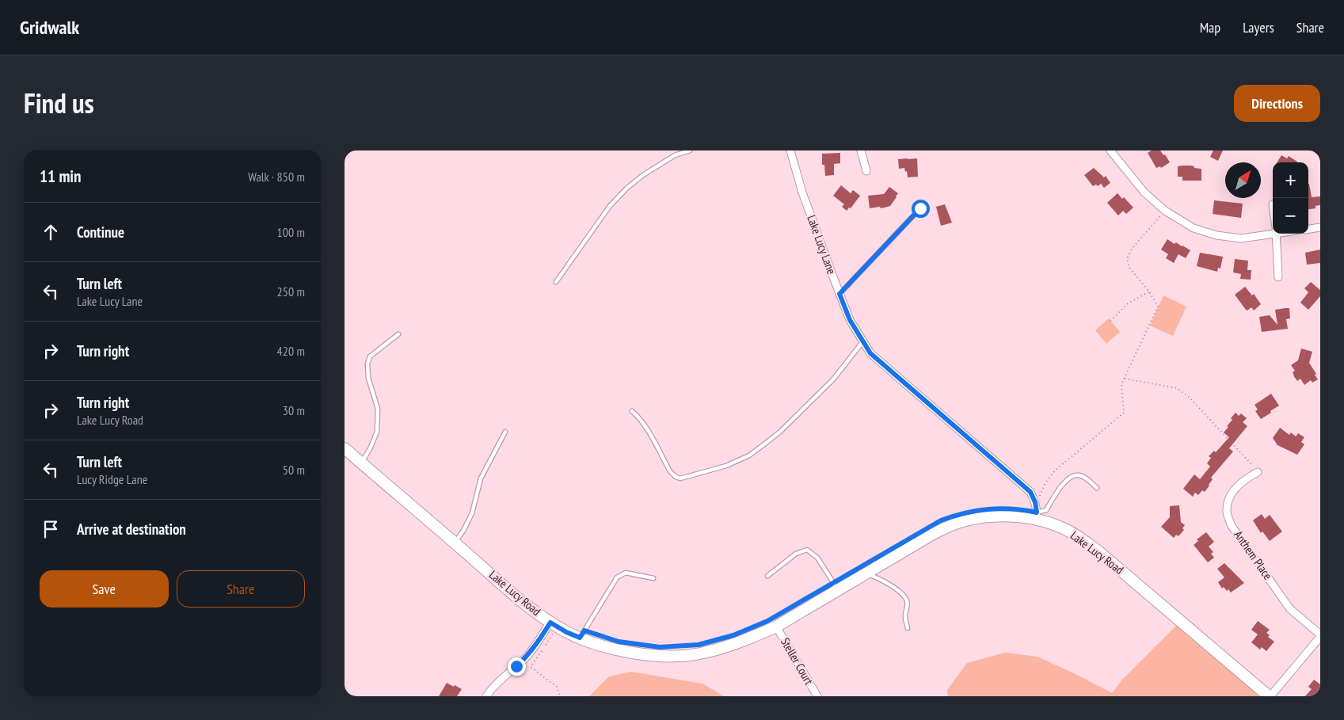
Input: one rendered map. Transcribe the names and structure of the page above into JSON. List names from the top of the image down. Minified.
{"streets":{"street":["Lake Lucy Lane","Lake Lucy Road","Anthem Place","Steller Court"]},"crossings":[["Lake Lucy Lane","Lake Lucy Road"],["Lake Lucy Road","Steller Court"]],"north":"top right","page":{"header":"Gridwalk","nav":["Map","Layers","Share"],"title":"Find us","buttons":["Directions",["Save","Share"]],"heading":["11 min","Walk · 850 m"],"map_buttons":["+","−"],"list":[["Continue","100 m"],["Turn left","Lake Lucy Lane","250 m"],["Turn right","420 m"],["Turn right","Lake Lucy Road","30 m"],["Turn left","Lucy Ridge Lane","50 m"],"Arrive at destination"]}}
